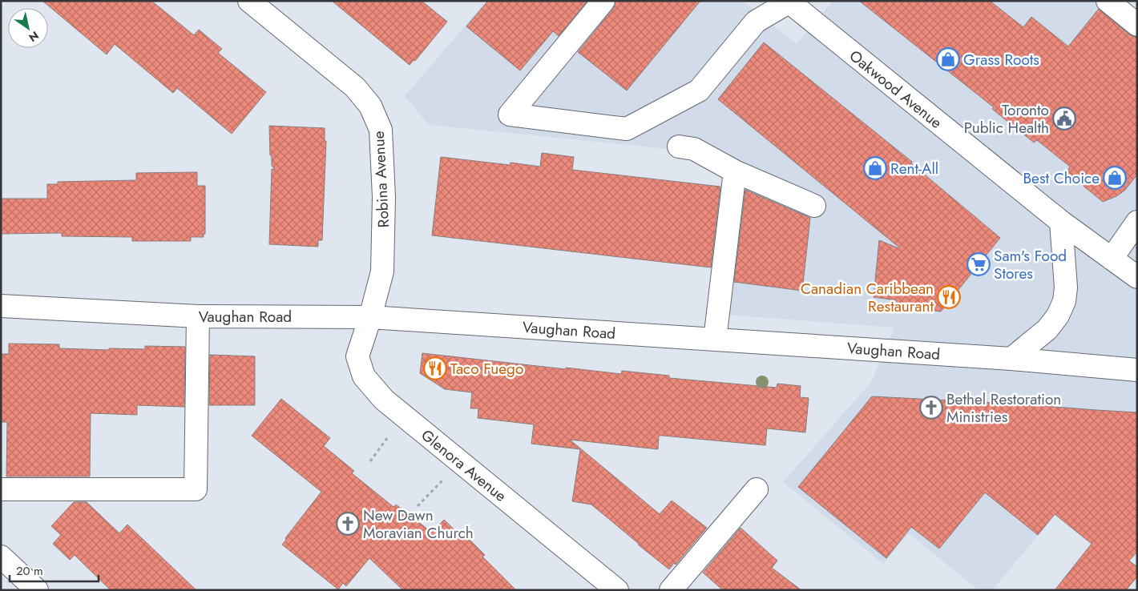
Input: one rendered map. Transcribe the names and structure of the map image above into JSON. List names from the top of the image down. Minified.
{"streets":{"street":["Oakwood Avenue","Robina Avenue","Vaughan Road","Glenora Avenue"]},"crossings":[["Robina Avenue","Vaughan Road"],["Robina Avenue","Glenora Avenue"],["Vaughan Road","Glenora Avenue"]],"places":{"shop":["Grass Roots","Rent-All","Best Choice"],"public building":["Toronto Public Health"],"supermarket":["Sam's Food Stores"],"restaurant":["Canadian Caribbean Restaurant","Taco Fuego"],"church":["Bethel Restoration Ministries","New Dawn Moravian Church"]},"scale_bar":"20 m","north":"bottom right"}
